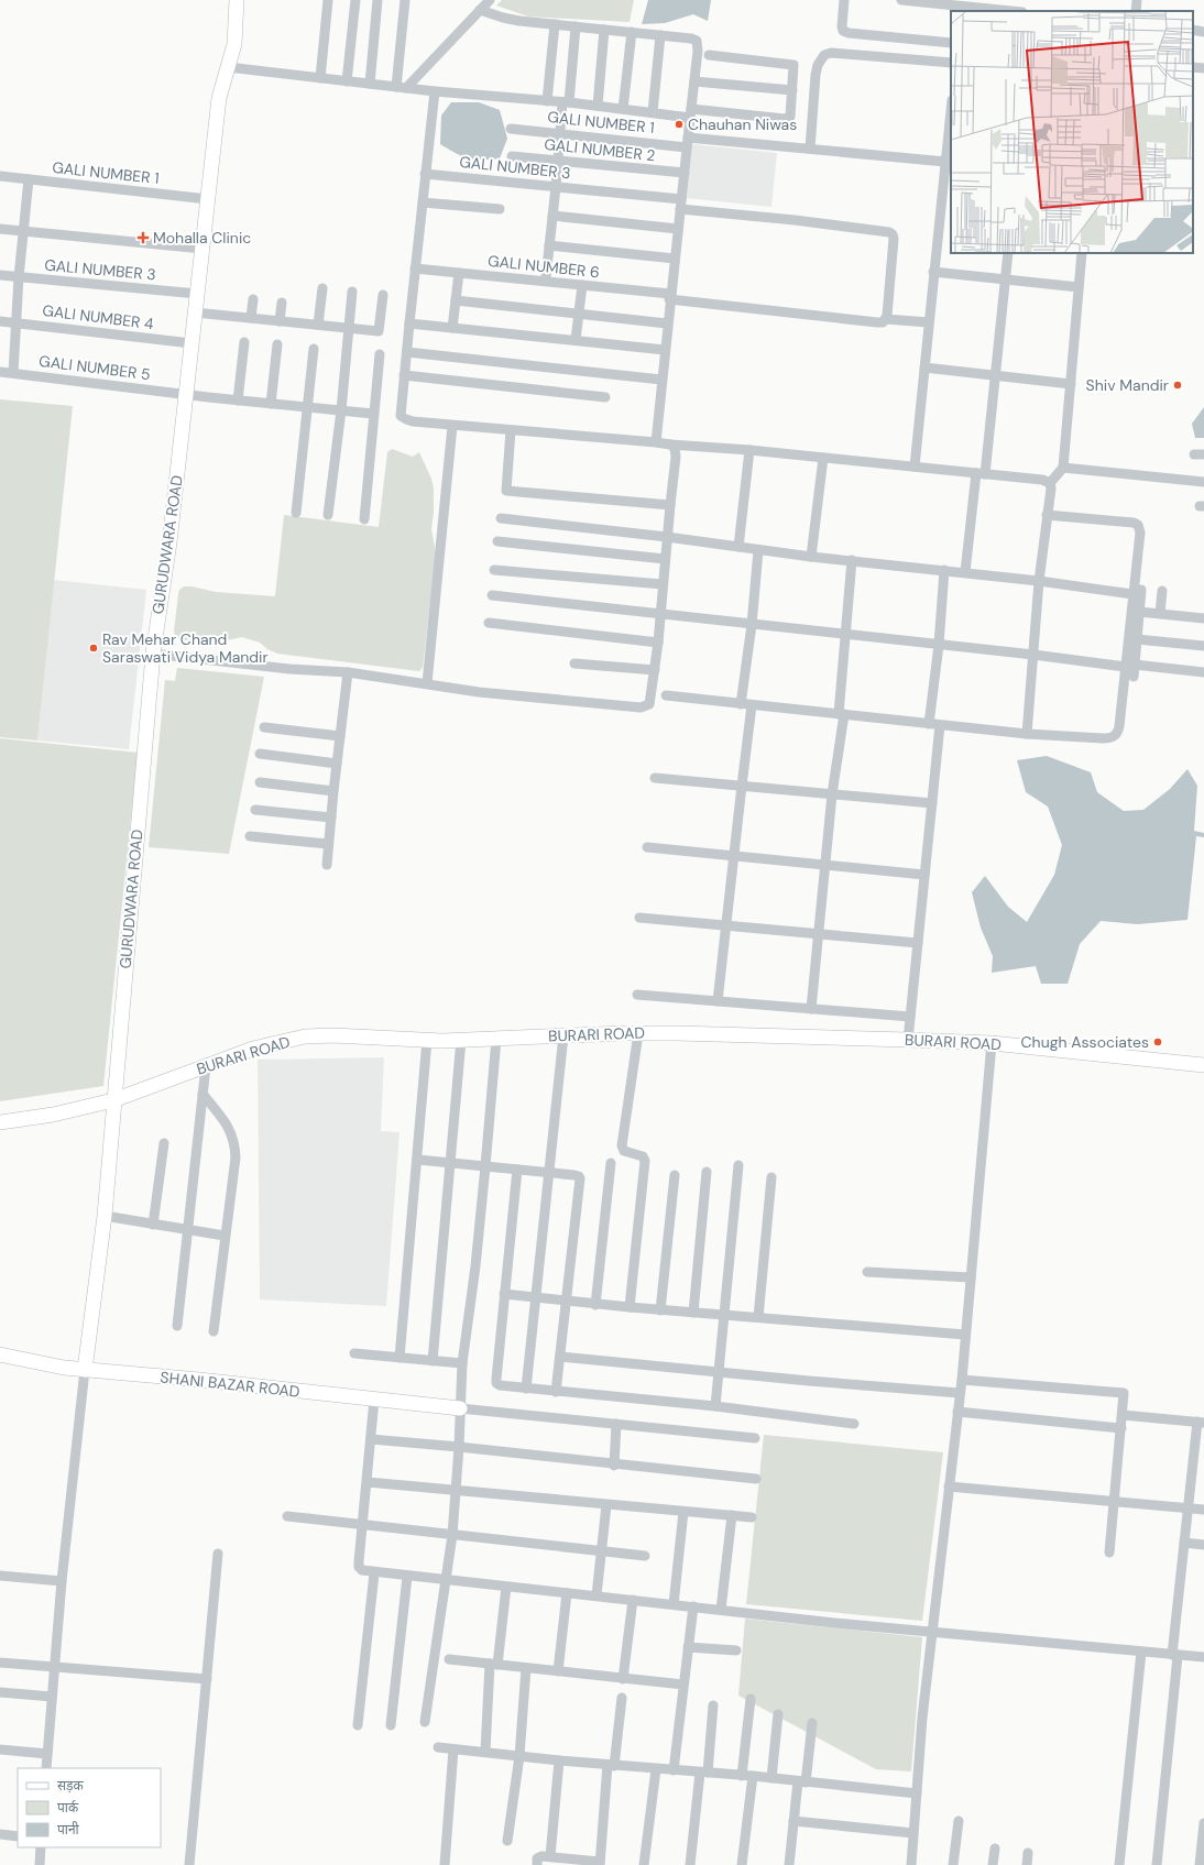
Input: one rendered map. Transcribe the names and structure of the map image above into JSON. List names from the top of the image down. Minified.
{"streets":{"street":["GALI NUMBER 1","GALI NUMBER 2","GALI NUMBER 3","GALI NUMBER 6","GALI NUMBER 4","GALI NUMBER 5","GURUDWARA ROAD","BURARI ROAD","SHANI BAZAR ROAD"]},"crossings":[["GALI NUMBER 1","GURUDWARA ROAD"],["GALI NUMBER 3","GALI NUMBER 6"],["GALI NUMBER 3","GURUDWARA ROAD"],["GALI NUMBER 4","GURUDWARA ROAD"],["GALI NUMBER 5","GURUDWARA ROAD"],["GURUDWARA ROAD","BURARI ROAD"],["GURUDWARA ROAD","SHANI BAZAR ROAD"]],"places":{"other":["Chauhan Niwas","Shiv Mandir","Rav Mehar Chand Saraswati Vidya Mandir","Chugh Associates"],"health":["Mohalla Clinic"]},"legend":["सड़क","पार्क","पानी"]}
